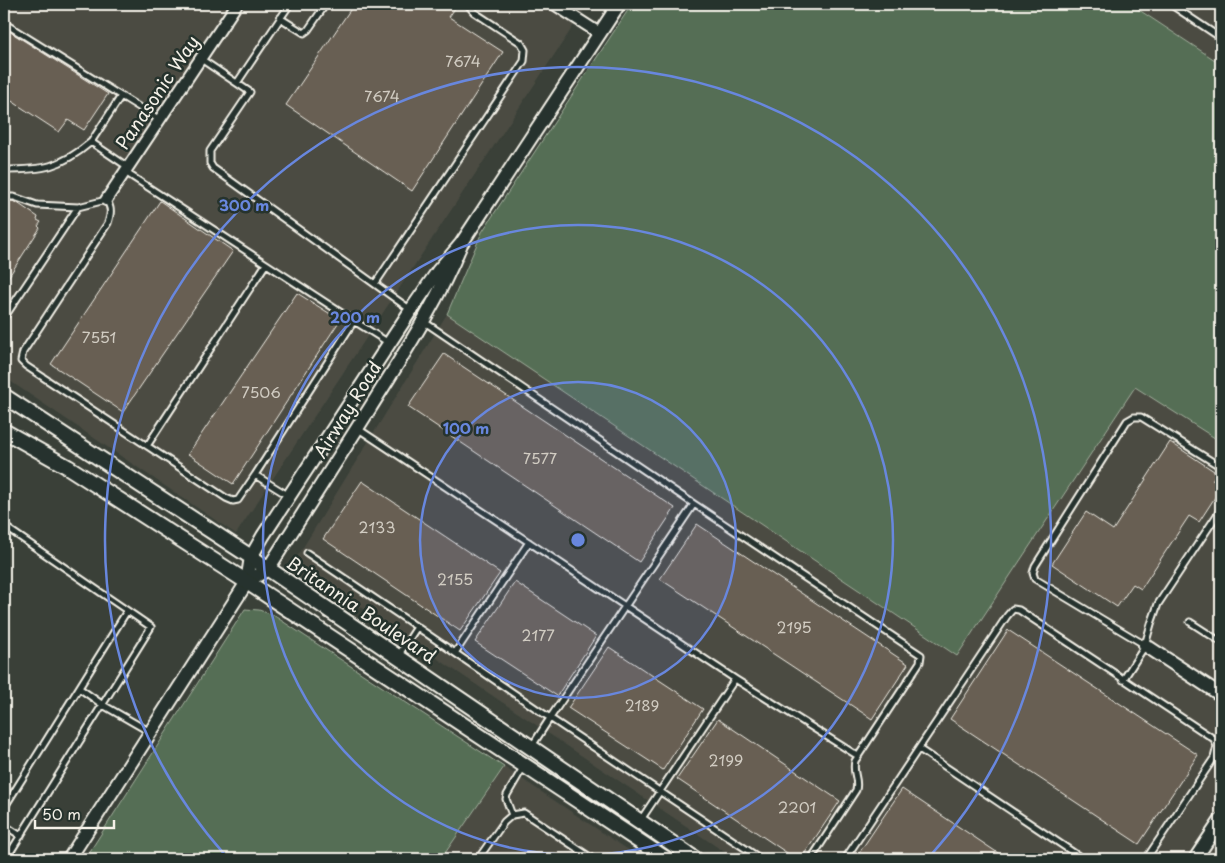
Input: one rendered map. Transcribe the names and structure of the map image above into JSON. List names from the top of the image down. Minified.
{"streets":{"main road":["Britannia Boulevard"],"street":["Panasonic Way","Airway Road"]},"crossings":[["Airway Road","Britannia Boulevard"]],"house_numbers":["7674","7674","7551","7506","7577","2133","2155","2195","2177","2189","2199","2201"],"scale_bar":"50 m","rings":["300 m","200 m","100 m"]}
